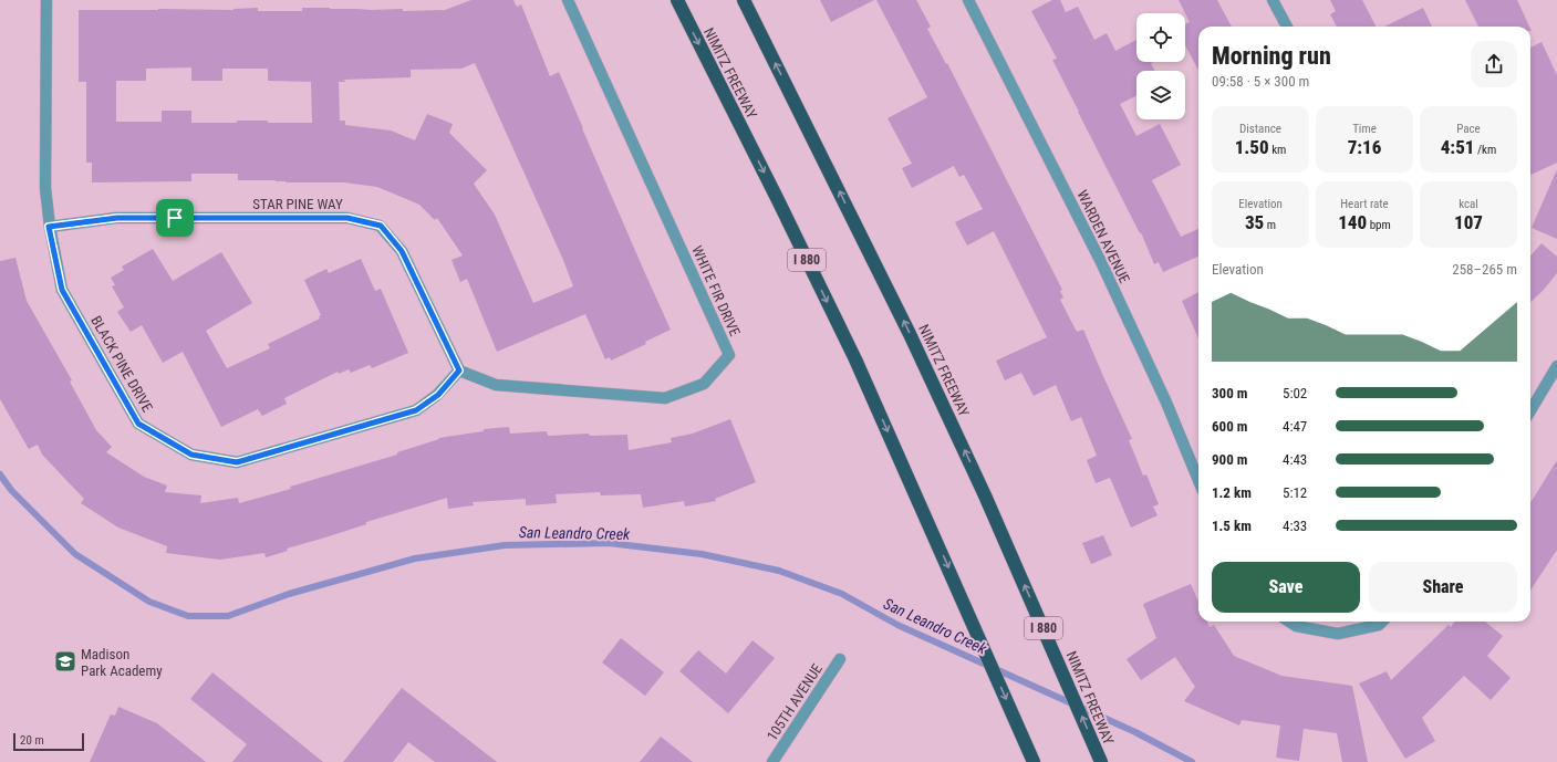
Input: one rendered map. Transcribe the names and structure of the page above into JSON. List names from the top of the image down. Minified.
{"streets":{"highway":["NIMITZ FREEWAY","I 880"],"street":["STAR PINE WAY","WARDEN AVENUE","WHITE FIR DRIVE","BLACK PINE DRIVE","105TH AVENUE"]},"crossings":[["STAR PINE WAY","WHITE FIR DRIVE"],["STAR PINE WAY","BLACK PINE DRIVE"],["WHITE FIR DRIVE","BLACK PINE DRIVE"]],"water":["San Leandro Creek"],"places":{"school or university":["Madison Park Academy"]},"scale_bar":"20 m","page":{"heading":["Morning run","09:58 · 5 × 300 m"],"stats":[["Distance","1.50 km"],["Time","7:16"],["Pace","4:51 /km"],["Elevation","35 m"],["Heart rate","140 bpm"],["kcal","107"]],"chart":["Elevation","258–265 m"],"list":[{"name":"300 m","note":"5:02"},{"name":"600 m","note":"4:47"},{"name":"900 m","note":"4:43"},{"name":"1.2 km","note":"5:12"},{"name":"1.5 km","note":"4:33"}],"buttons":["Save","Share"],"scale":"20 m"}}
